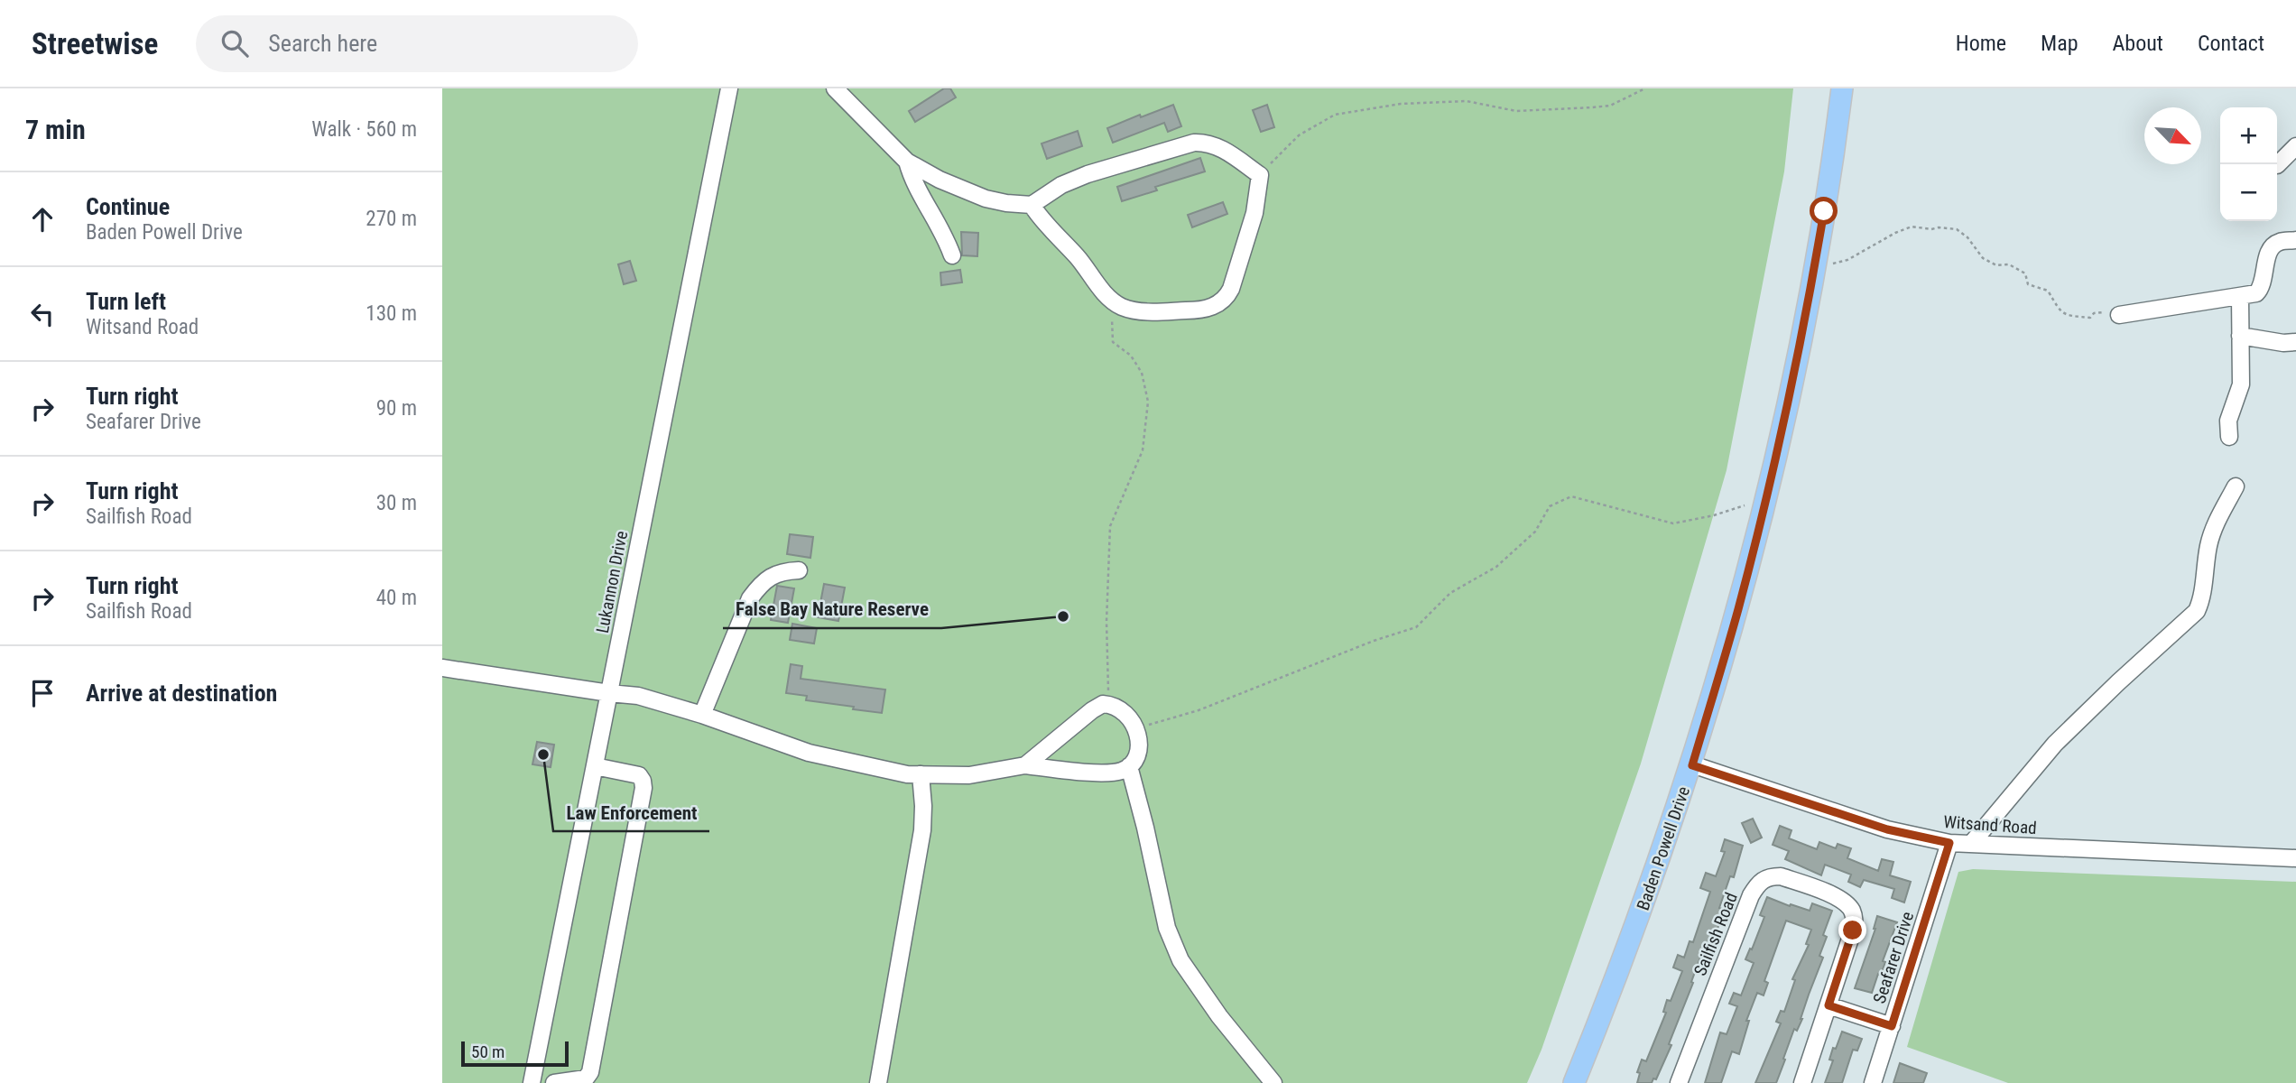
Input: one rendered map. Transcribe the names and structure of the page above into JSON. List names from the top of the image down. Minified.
{"streets":{"main road":["Baden Powell Drive"],"street":["Lukannon Drive","Witsand Road","Sailfish Road","Seafarer Drive"]},"crossings":[["Witsand Road","Baden Powell Drive"],["Witsand Road","Seafarer Drive"]],"places":["False Bay Nature Reserve","Law Enforcement"],"scale_bar":"50 m","north":"bottom right","page":{"header":"Streetwise","search":"Search here","nav":["Home","Map","About","Contact"],"heading":["7 min","Walk · 560 m"],"map_buttons":["+","−"],"list":[["Continue","Baden Powell Drive","270 m"],["Turn left","Witsand Road","130 m"],["Turn right","Seafarer Drive","90 m"],["Turn right","Sailfish Road","30 m"],["Turn right","Sailfish Road","40 m"],"Arrive at destination"],"scale":"50 m"}}
